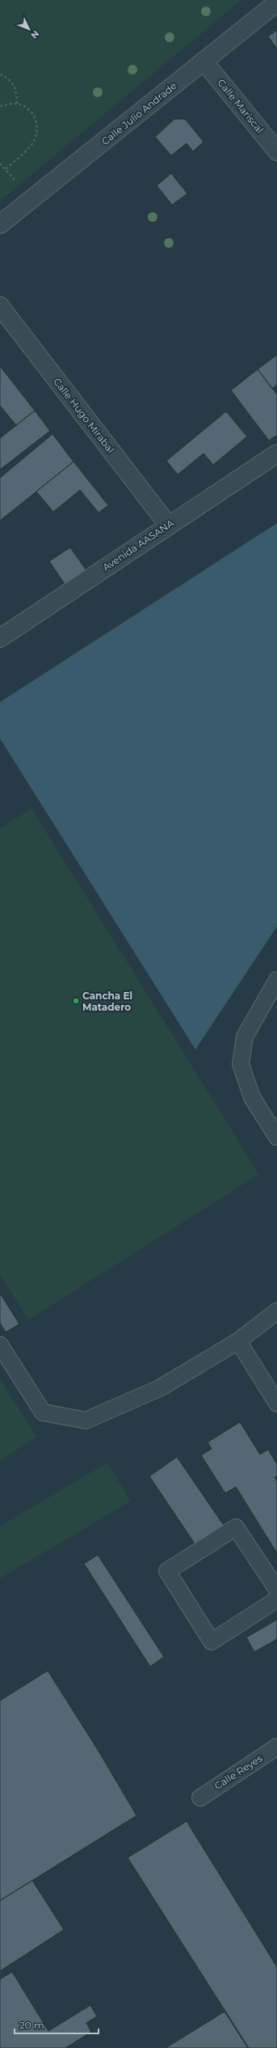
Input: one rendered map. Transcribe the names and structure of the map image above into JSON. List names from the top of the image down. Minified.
{"streets":{"street":["Calle Mariscal","Calle Julio Andrade","Calle Hugo Mirabal","Avenida AASANA"],"lane":["Calle Reyes"]},"crossings":[["Calle Mariscal","Calle Julio Andrade"],["Calle Hugo Mirabal","Avenida AASANA"]],"places":["Cancha El Matadero"],"scale_bar":"20 m","north":"bottom right"}
